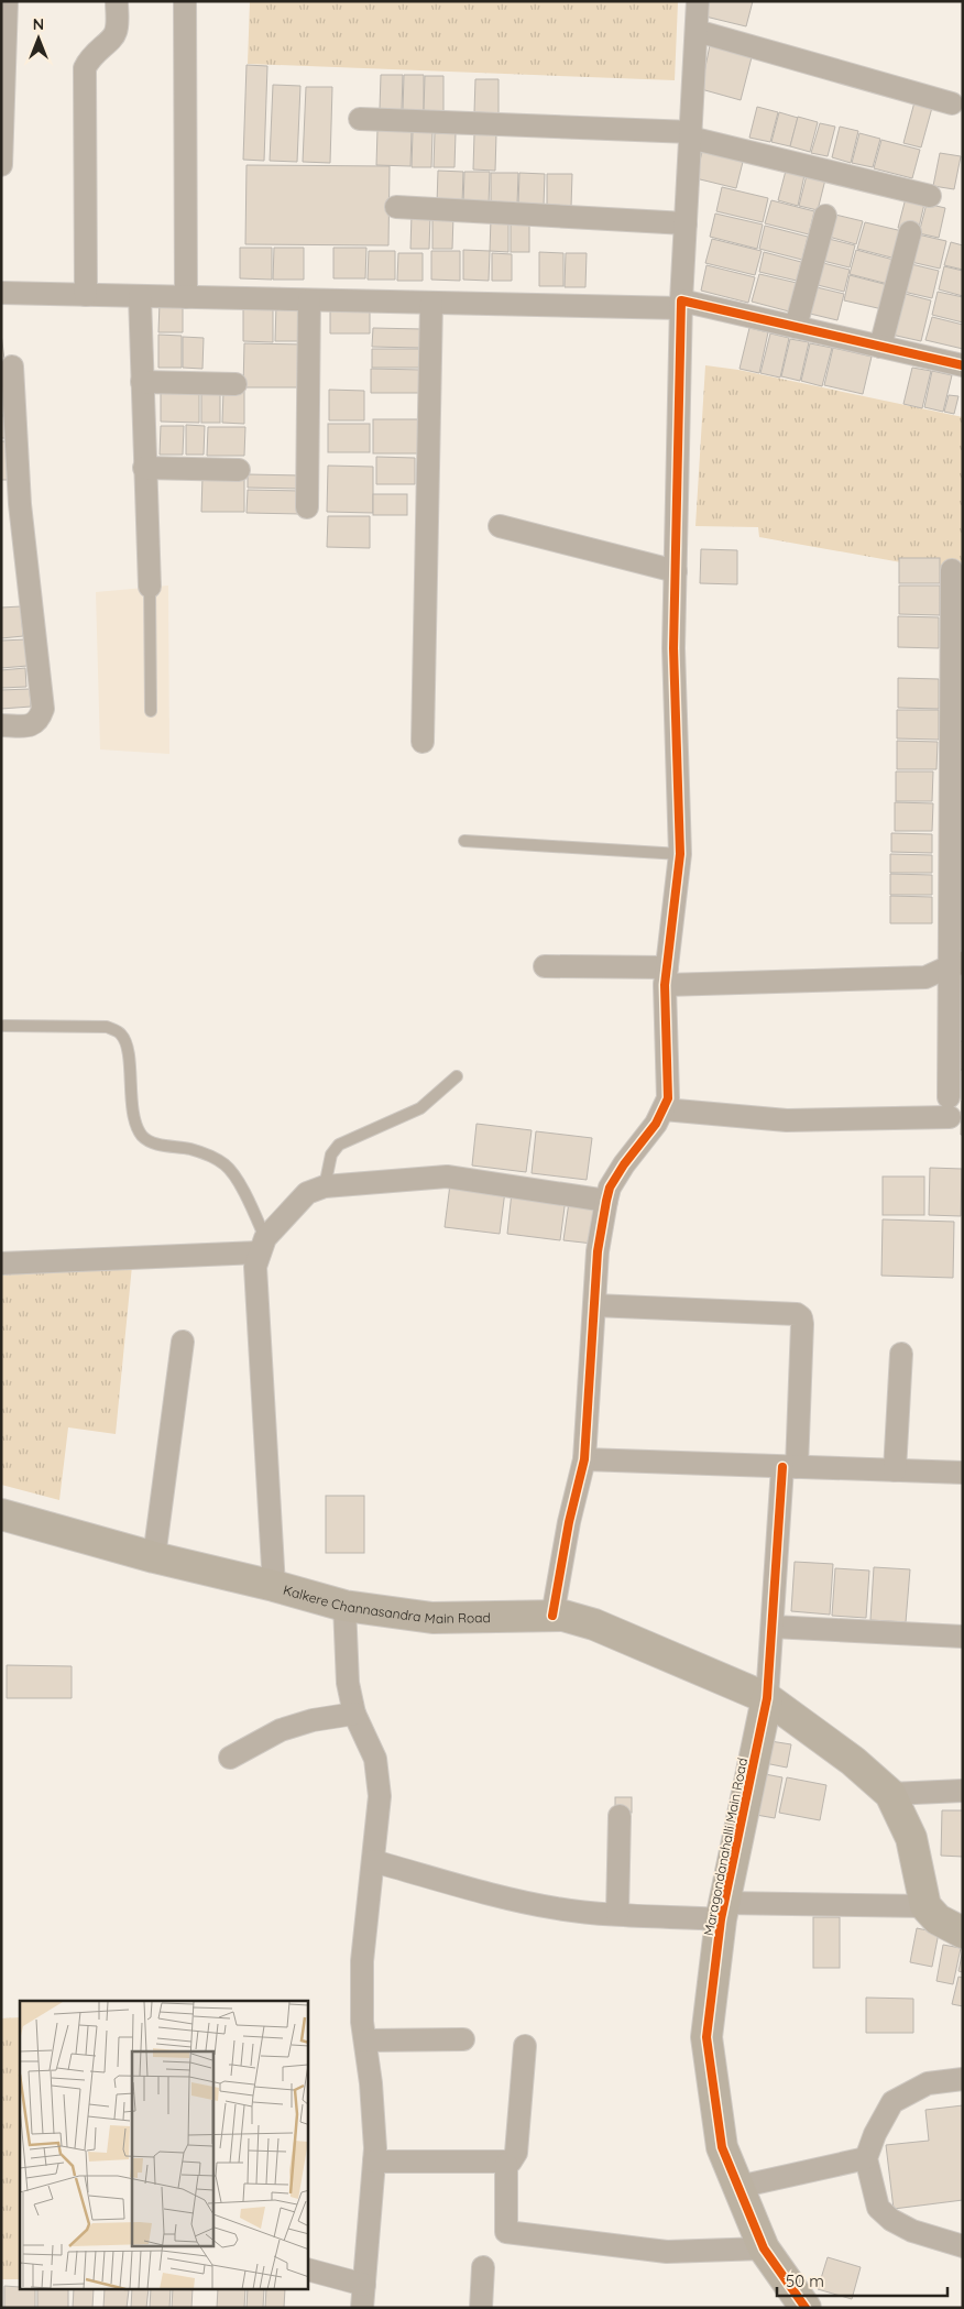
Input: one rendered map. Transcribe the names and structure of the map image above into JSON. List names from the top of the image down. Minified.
{"streets":{"main road":["Kalkere Channasandra Main Road","Maragondanahalli Main Road"]},"crossings":[["Kalkere Channasandra Main Road","Maragondanahalli Main Road"]],"scale_bar":"50 m","north":"top"}
